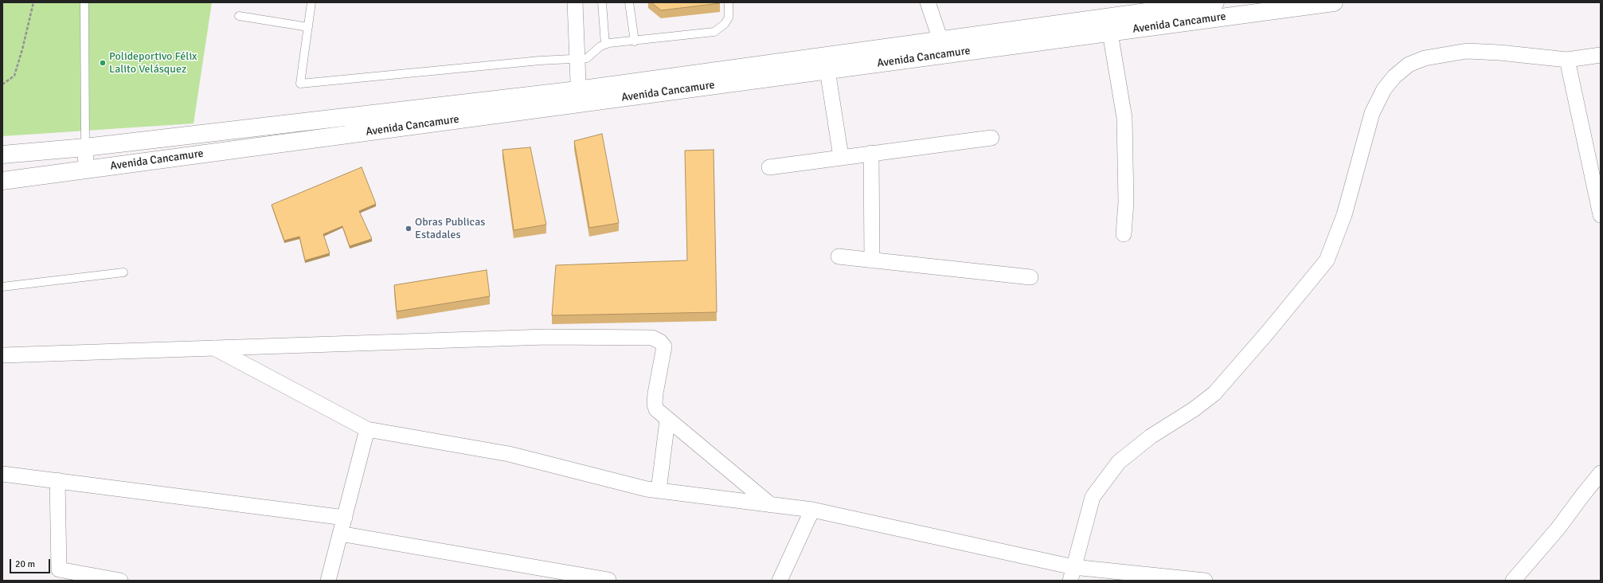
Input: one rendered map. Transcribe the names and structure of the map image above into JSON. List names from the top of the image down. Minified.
{"streets":{"main road":["Avenida Cancamure"]},"places":["Polideportivo Félix Lalito Velásquez","Obras Publicas Estadales"],"scale_bar":"20 m"}
